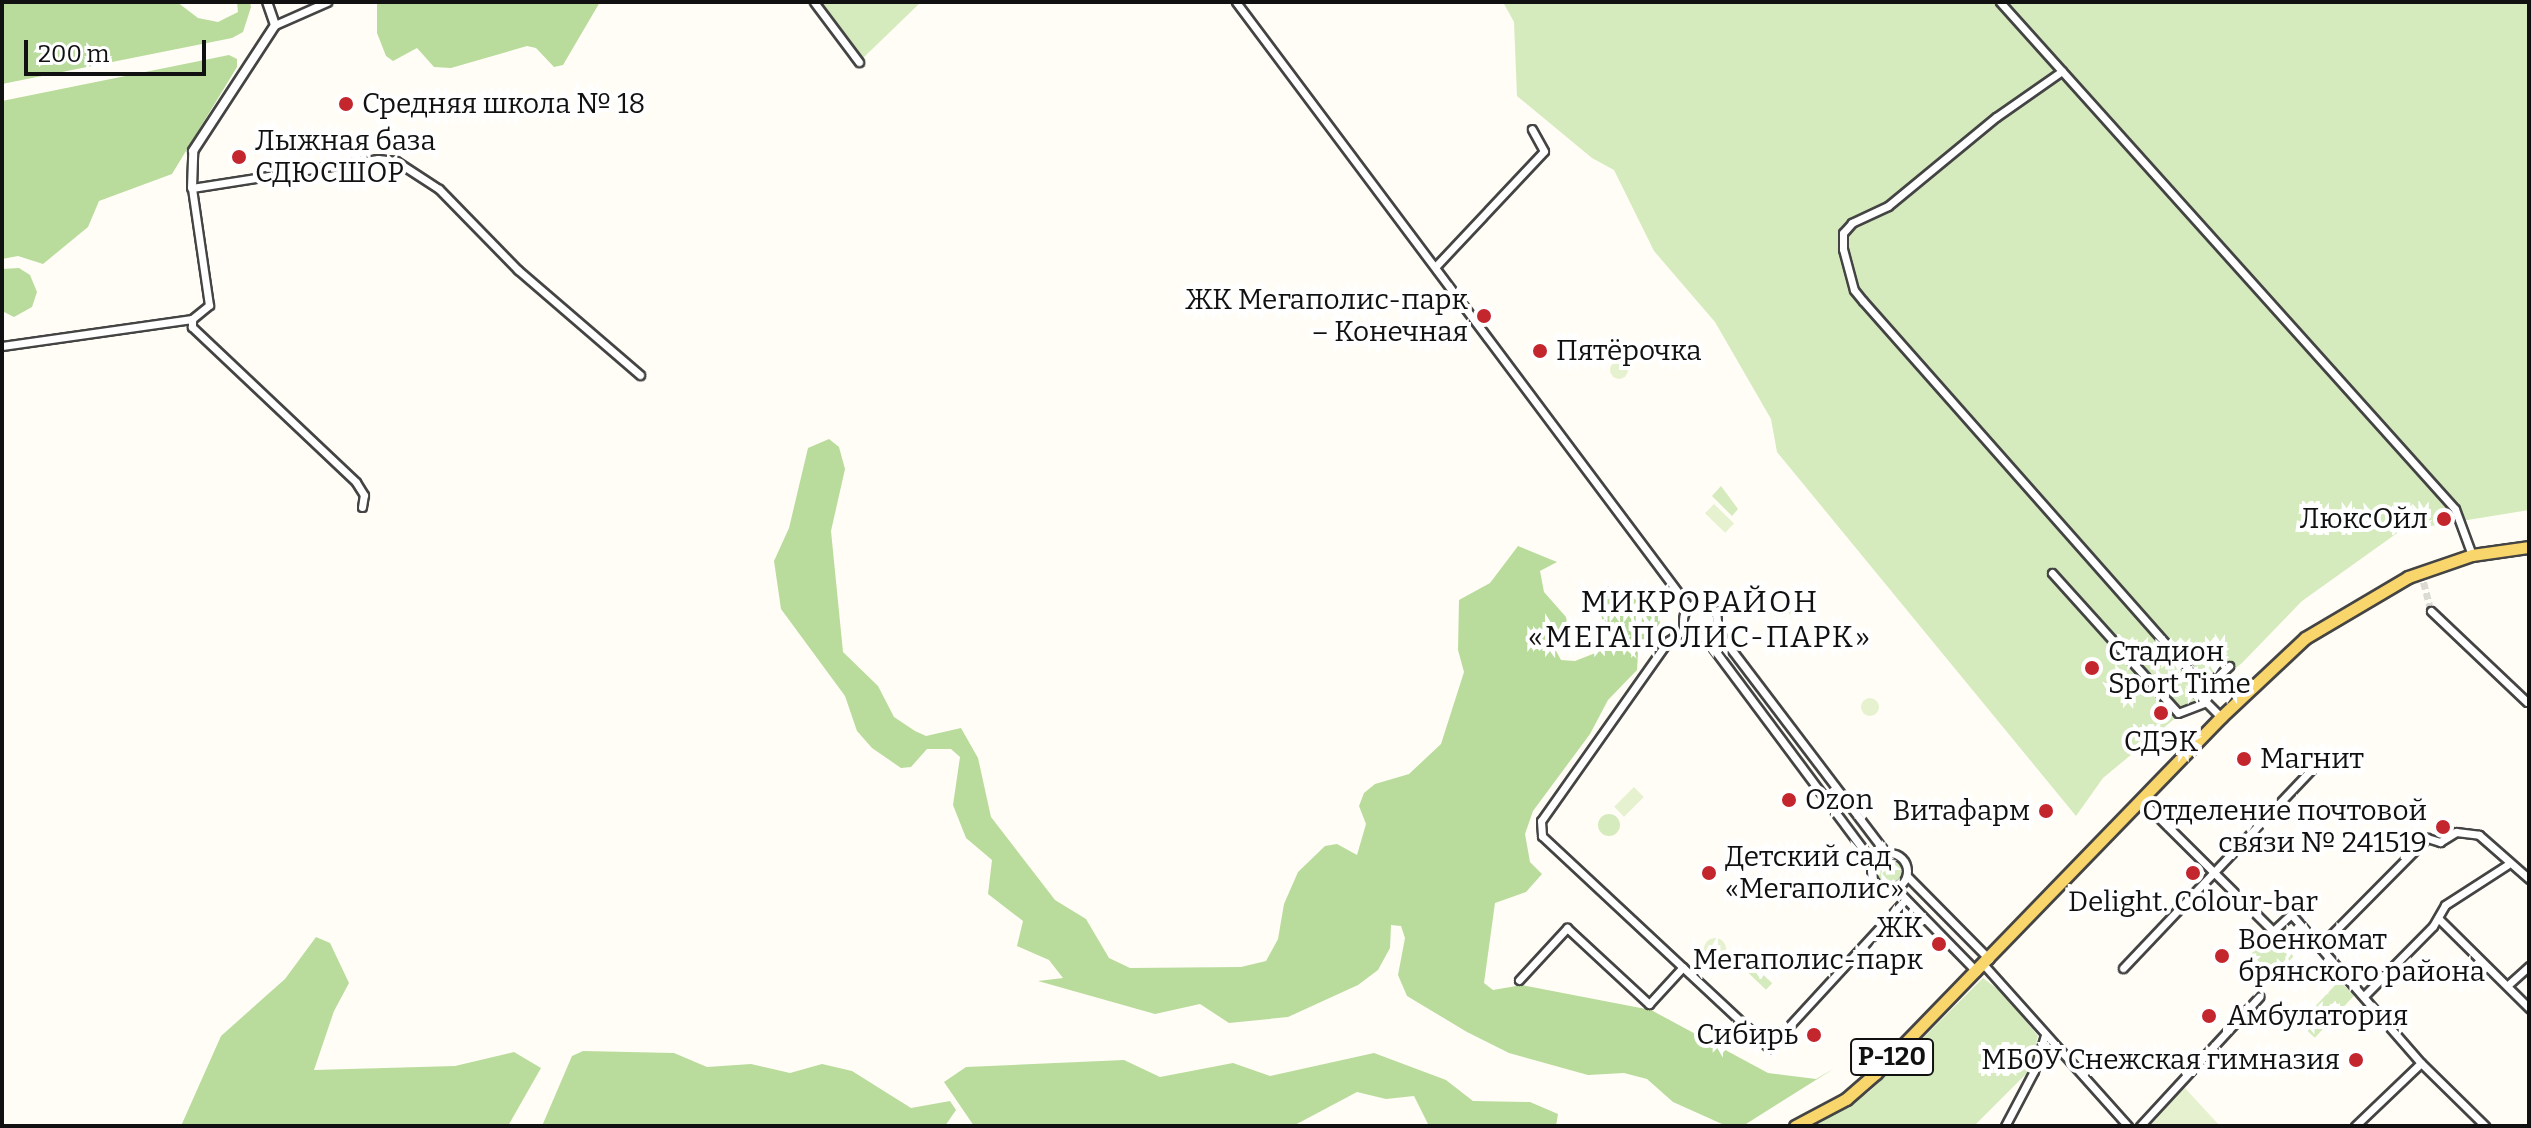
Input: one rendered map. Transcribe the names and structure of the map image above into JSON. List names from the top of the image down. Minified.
{"streets":{"main road":["Р-120"]},"districts":["МИКРОРАЙОН «МЕГАПОЛИС-ПАРК»"],"places":["Средняя школа № 18","Лыжная база СДЮСШОР","ЖК Мегаполис-парк – Конечная","Пятёрочка","ЛюксОйл","Стадион Sport Time","СДЭК","Магнит","Ozon","Витафарм","Отделение почтовой связи № 241519","Детский сад «Мегаполис»","Delight. Colour-bar","ЖК Мегаполис-парк","Военкомат брянского района","Амбулатория","Сибирь","МБОУ Снежская гимназия"],"scale_bar":"200 m"}
